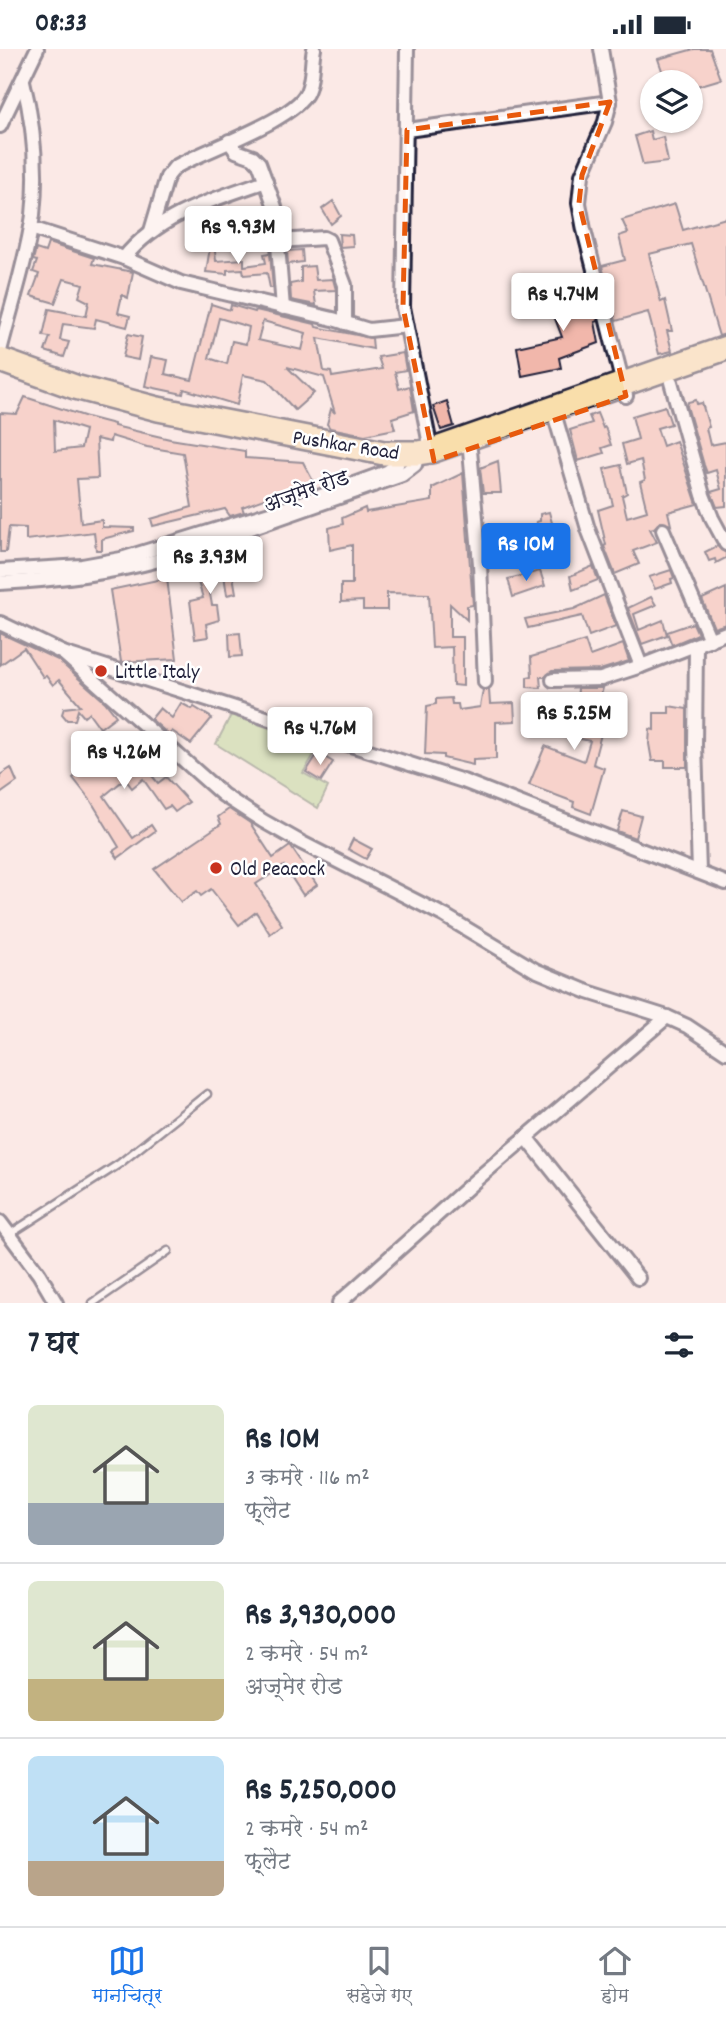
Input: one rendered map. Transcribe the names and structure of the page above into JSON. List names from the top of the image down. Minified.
{"streets":{"highway":["Pushkar Road"],"street":["अज्मेर रोड"]},"crossings":[["Pushkar Road","अज्मेर रोड"]],"places":["Little Italy","Old Peacock"],"page":{"status":"08:33","price":["Rs 9.93M","Rs 4.74M","Rs 10M","Rs 3.93M","Rs 5.25M","Rs 4.76M","Rs 4.26M"],"heading":"7 घर","list":[{"name":"Rs 10M","note":"3 कमरे · 116 m² · फ़्लैट"},{"name":"Rs 3,930,000","note":"2 कमरे · 54 m² · अज्मेर रोड"},{"name":"Rs 5,250,000","note":"2 कमरे · 54 m² · फ़्लैट"}],"tabs":["मानचित्र","सहेजे गए","होम"]}}
